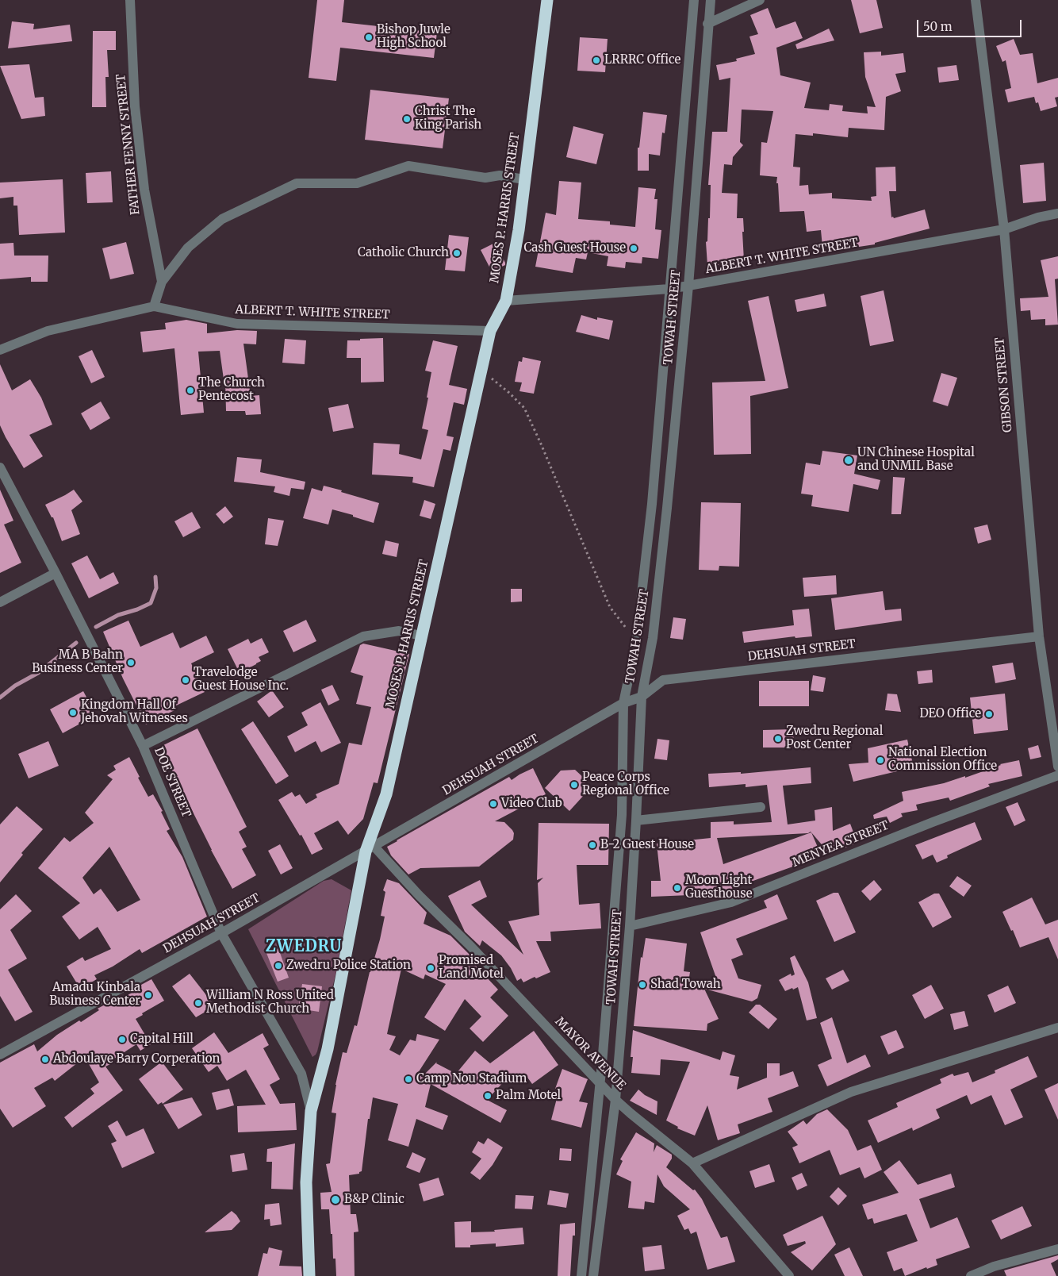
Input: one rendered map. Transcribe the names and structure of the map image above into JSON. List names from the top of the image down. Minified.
{"streets":{"highway":["MOSES P. HARRIS STREET"],"street":["FATHER FENNY STREET","ALBERT T. WHITE STREET","TOWAH STREET","GIBSON STREET","DEHSUAH STREET","DOE STREET","MENYEA STREET","MAYOR AVENUE"]},"crossings":[["FATHER FENNY STREET","ALBERT T. WHITE STREET"],["MOSES P. HARRIS STREET","ALBERT T. WHITE STREET"],["MOSES P. HARRIS STREET","DEHSUAH STREET"],["MOSES P. HARRIS STREET","DOE STREET"],["MOSES P. HARRIS STREET","MAYOR AVENUE"],["ALBERT T. WHITE STREET","TOWAH STREET"],["ALBERT T. WHITE STREET","GIBSON STREET"],["TOWAH STREET","DEHSUAH STREET"],["TOWAH STREET","MENYEA STREET"],["TOWAH STREET","MAYOR AVENUE"],["GIBSON STREET","DEHSUAH STREET"],["DEHSUAH STREET","DOE STREET"],["DEHSUAH STREET","MAYOR AVENUE"]],"districts":["ZWEDRU"],"places":["Bishop Juwle High School","LRRRC Office","Christ The King Parish","Cash Guest House","Catholic Church","The Church Pentecost","UN Chinese Hospital and UNMIL Base","MA B Bahn Business Center","Travelodge Guest House Inc.","Kingdom Hall Of Jehovah Witnesses","DEO Office","Zwedru Regional Post Center","National Election Commission Office","Peace Corps Regional Office","Video Club","B-2 Guest House","Moon Light Guesthouse","Zwedru Police Station","Promised Land Motel","Shad Towah","Amadu Kinbala Business Center","William N Ross United Methodist Church","Capital Hill","Abdoulaye Barry Corperation","Camp Nou Stadium","Palm Motel","B&P Clinic"],"scale_bar":"50 m"}
